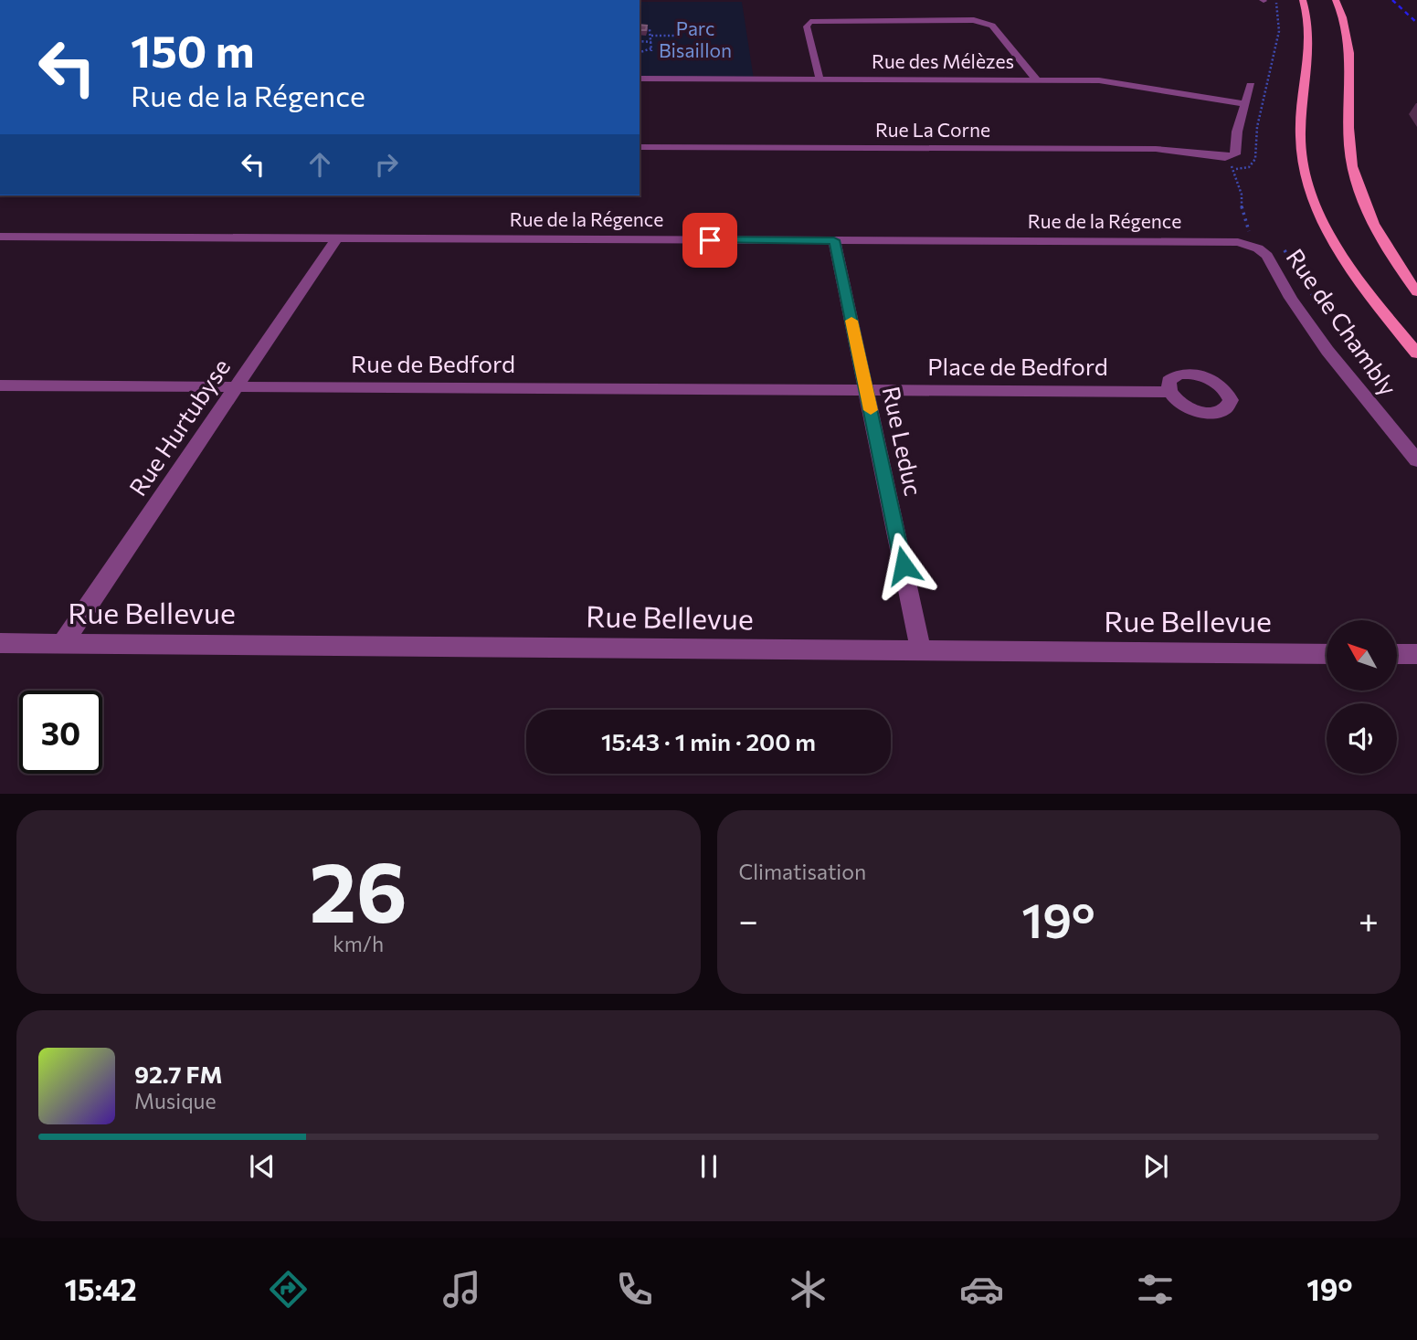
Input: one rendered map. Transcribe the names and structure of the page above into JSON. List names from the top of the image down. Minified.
{"streets":{"street":["Rue des Mélèzes","Rue La Corne","Rue de la Régence","Rue de Chambly","Rue de Bedford","Place de Bedford","Rue Hurtubyse","Rue Leduc","Rue Bellevue"]},"crossings":[["Rue des Mélèzes","Rue La Corne"],["Rue de la Régence","Rue de Chambly"],["Rue de la Régence","Rue Hurtubyse"],["Rue de la Régence","Rue Leduc"],["Rue de Bedford","Place de Bedford"],["Rue de Bedford","Rue Hurtubyse"],["Rue de Bedford","Rue Leduc"],["Place de Bedford","Rue Leduc"],["Rue Hurtubyse","Rue Bellevue"],["Rue Leduc","Rue Bellevue"]],"parks":["Parc Bisaillon"],"north":"top left","page":{"turn":["150 m","Rue de la Régence"],"limit":"30","trip":"15:43 · 1 min · 200 m","tile":[["26","km/h"],"Climatisation"],"heat":["−","19°","+"],"song":["92.7 FM","Musique"],"tabs":["15:42","19°"]}}
